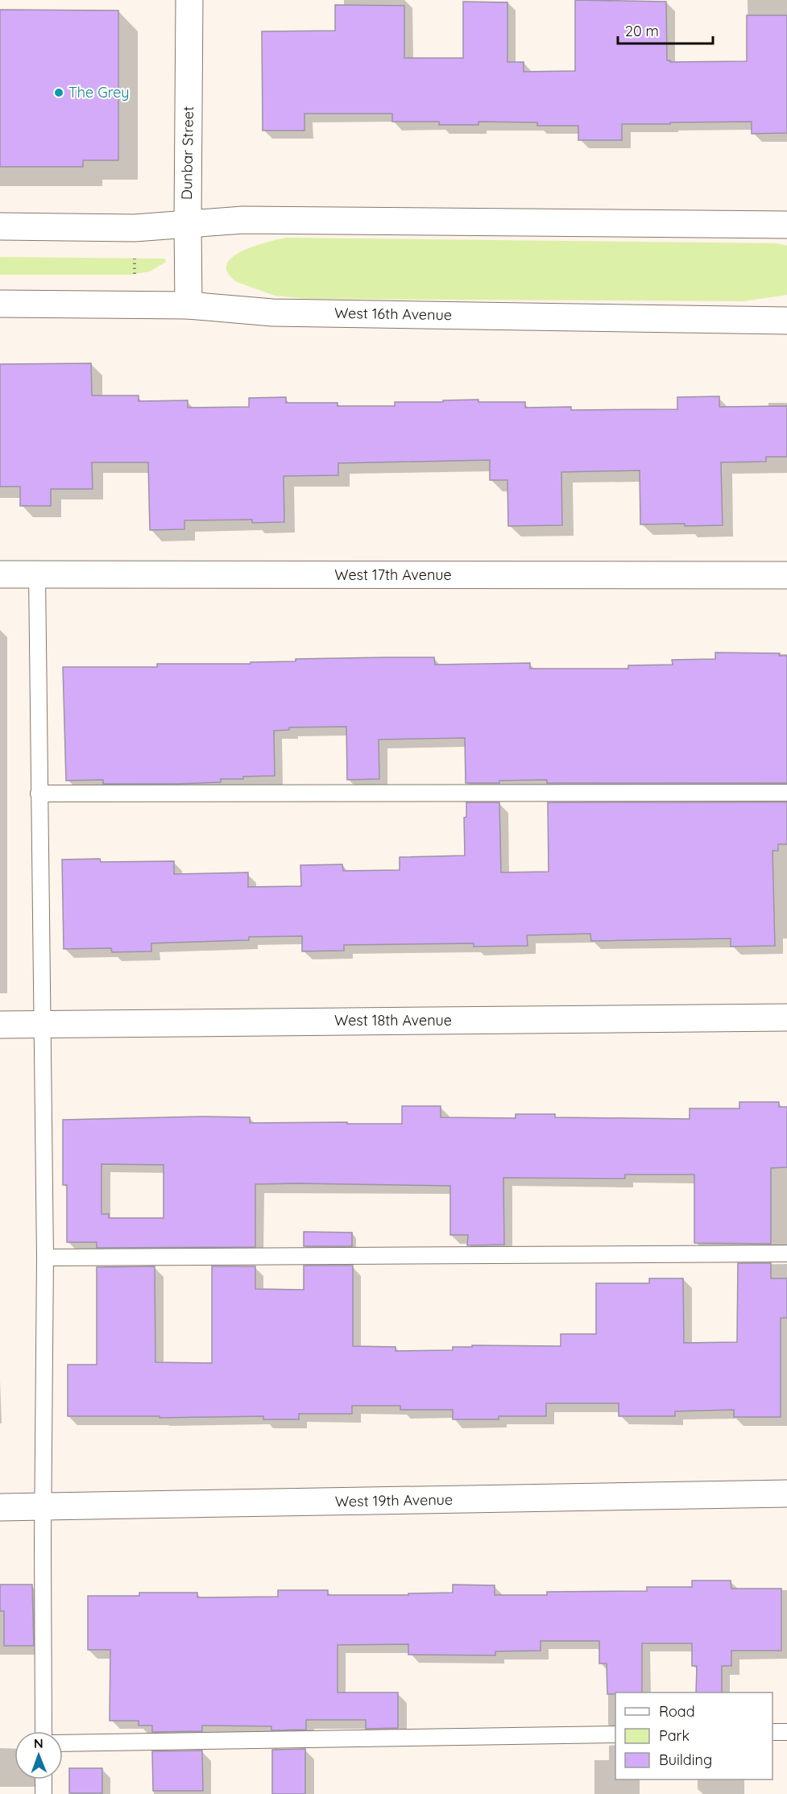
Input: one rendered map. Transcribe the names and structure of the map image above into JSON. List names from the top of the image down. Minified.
{"streets":{"street":["Dunbar Street","West 16th Avenue","West 17th Avenue","West 18th Avenue","West 19th Avenue"]},"crossings":[["Dunbar Street","West 16th Avenue"]],"places":["The Grey"],"legend":["Road","Park","Building"],"scale_bar":"20 m","north":"top"}
